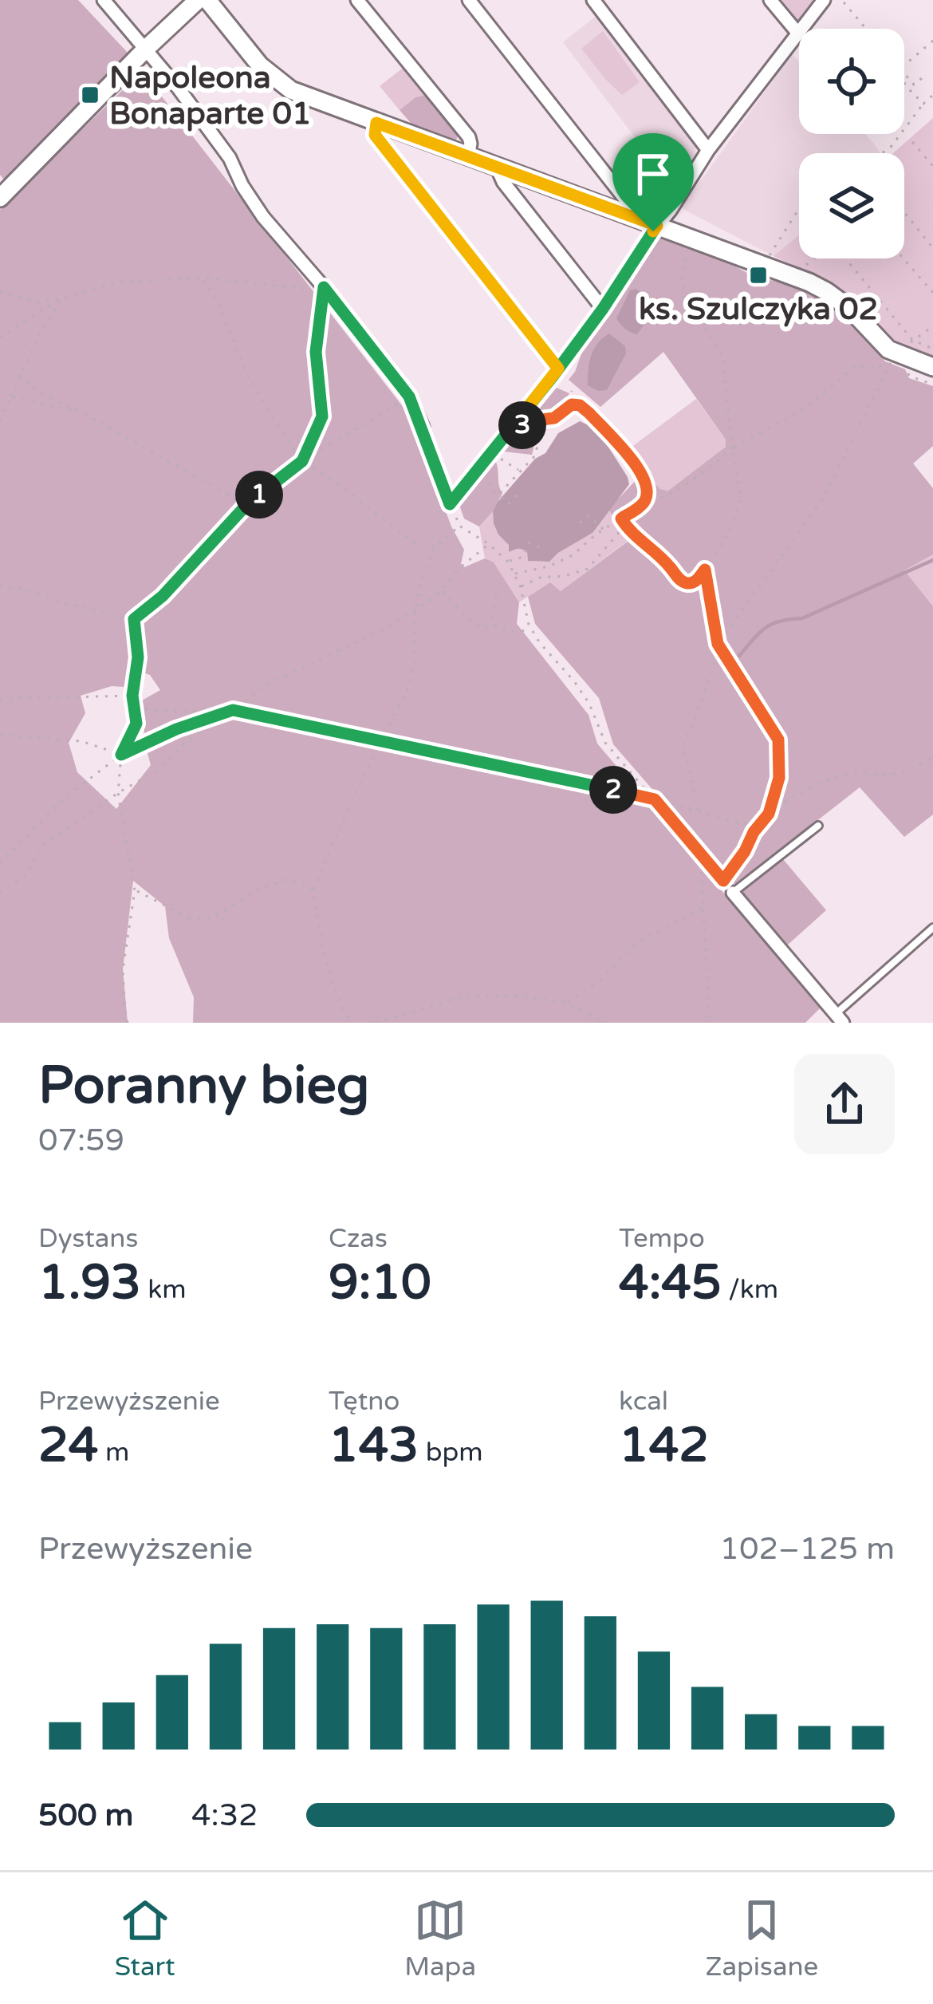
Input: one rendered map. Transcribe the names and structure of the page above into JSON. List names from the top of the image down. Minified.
{"places":{"transit":["Napoleona Bonaparte 01","ks. Szulczyka 02"]},"page":{"pins":["3","1","2"],"heading":["Poranny bieg","07:59"],"stats":[["Dystans","1.93 km"],["Czas","9:10"],["Tempo","4:45 /km"],["Przewyższenie","24 m"],["Tętno","143 bpm"],["kcal","142"]],"chart":["Przewyższenie","102–125 m"],"list":[{"name":"500 m","note":"4:32"}],"tabs":["Start","Mapa","Zapisane"]}}
